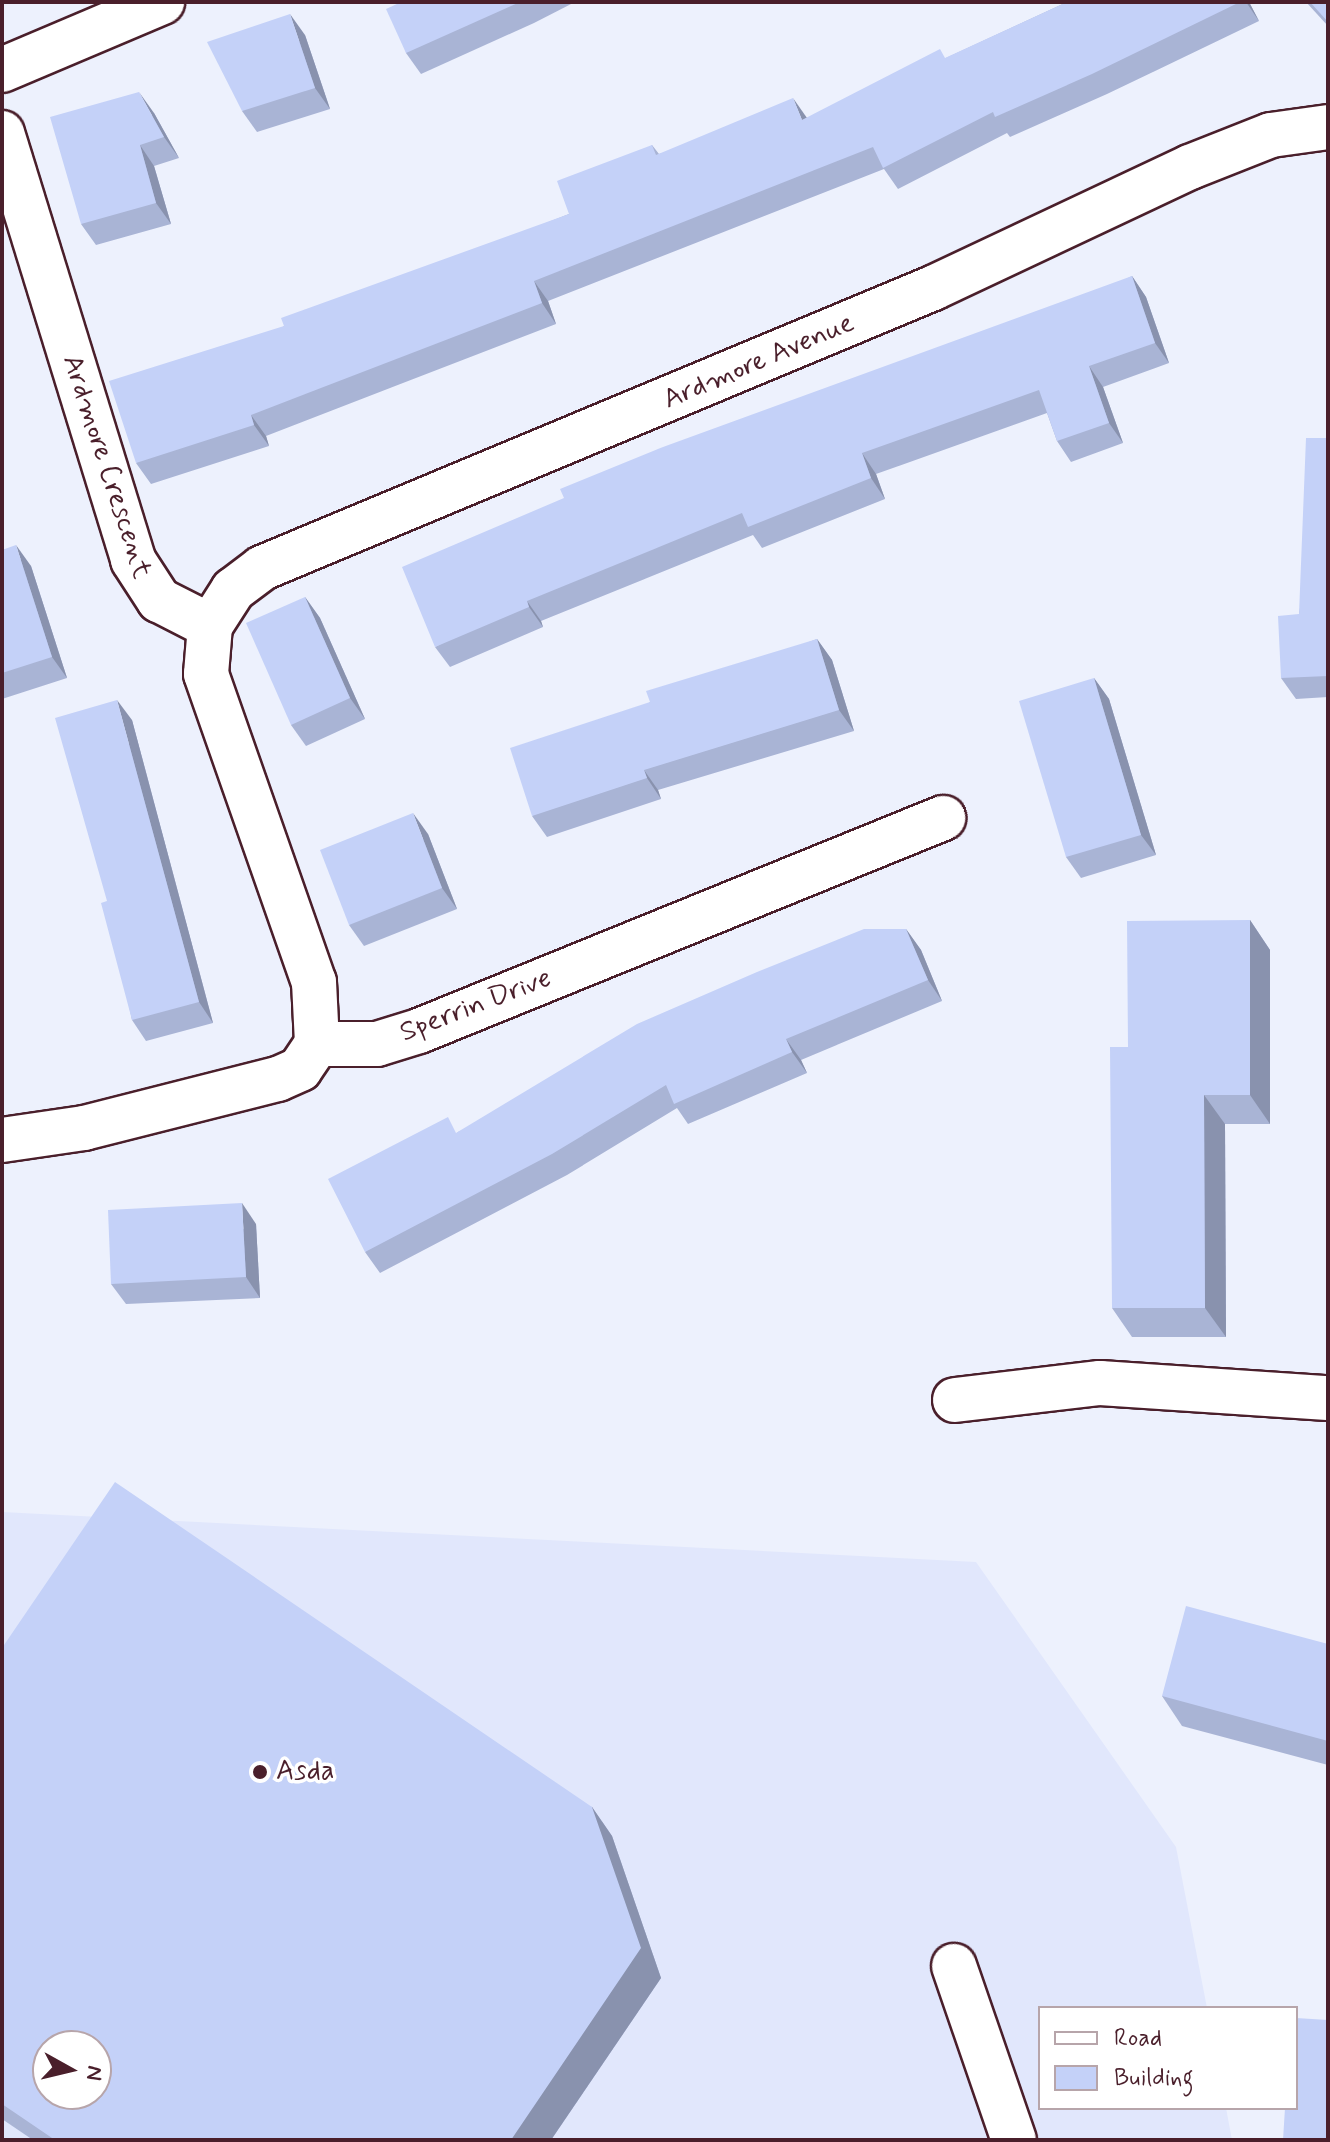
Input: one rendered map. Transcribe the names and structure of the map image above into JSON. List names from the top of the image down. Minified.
{"streets":{"street":["Ardmore Avenue","Ardmore Crescent","Sperrin Drive"]},"crossings":[["Ardmore Avenue","Ardmore Crescent"]],"places":["Asda"],"legend":["Road","Building"],"north":"right"}
